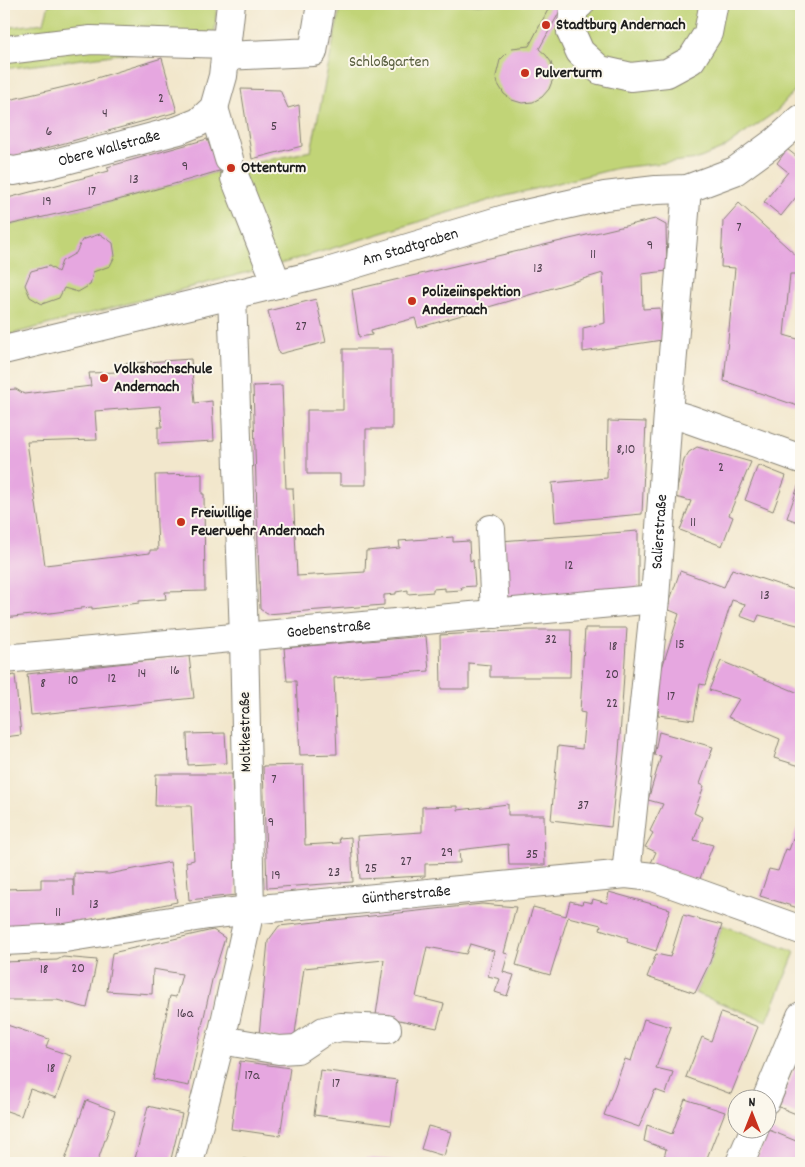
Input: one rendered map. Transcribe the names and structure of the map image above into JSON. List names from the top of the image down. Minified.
{"streets":{"street":["Obere Wallstraße","Am Stadtgraben","Salierstraße","Goebenstraße","Moltkestraße","Güntherstraße"]},"crossings":[["Am Stadtgraben","Salierstraße"],["Am Stadtgraben","Moltkestraße"],["Salierstraße","Goebenstraße"],["Salierstraße","Güntherstraße"],["Goebenstraße","Moltkestraße"],["Moltkestraße","Güntherstraße"]],"parks":["Schloßgarten"],"places":["Stadtburg Andernach","Pulverturm","Ottenturm","Polizeiinspektion Andernach","Volkshochschule Andernach","Freiwillige Feuerwehr Andernach"],"house_numbers":["2","4","5","6","9","13","17","19","7","9","11","13","27","8,10","2","11","12","13","32","15","18","16","14","20","12","10","8","17","22","7","37","9","29","35","27","25","23","19","13","11","20","18","16a","18","17a","17"],"north":"top"}
